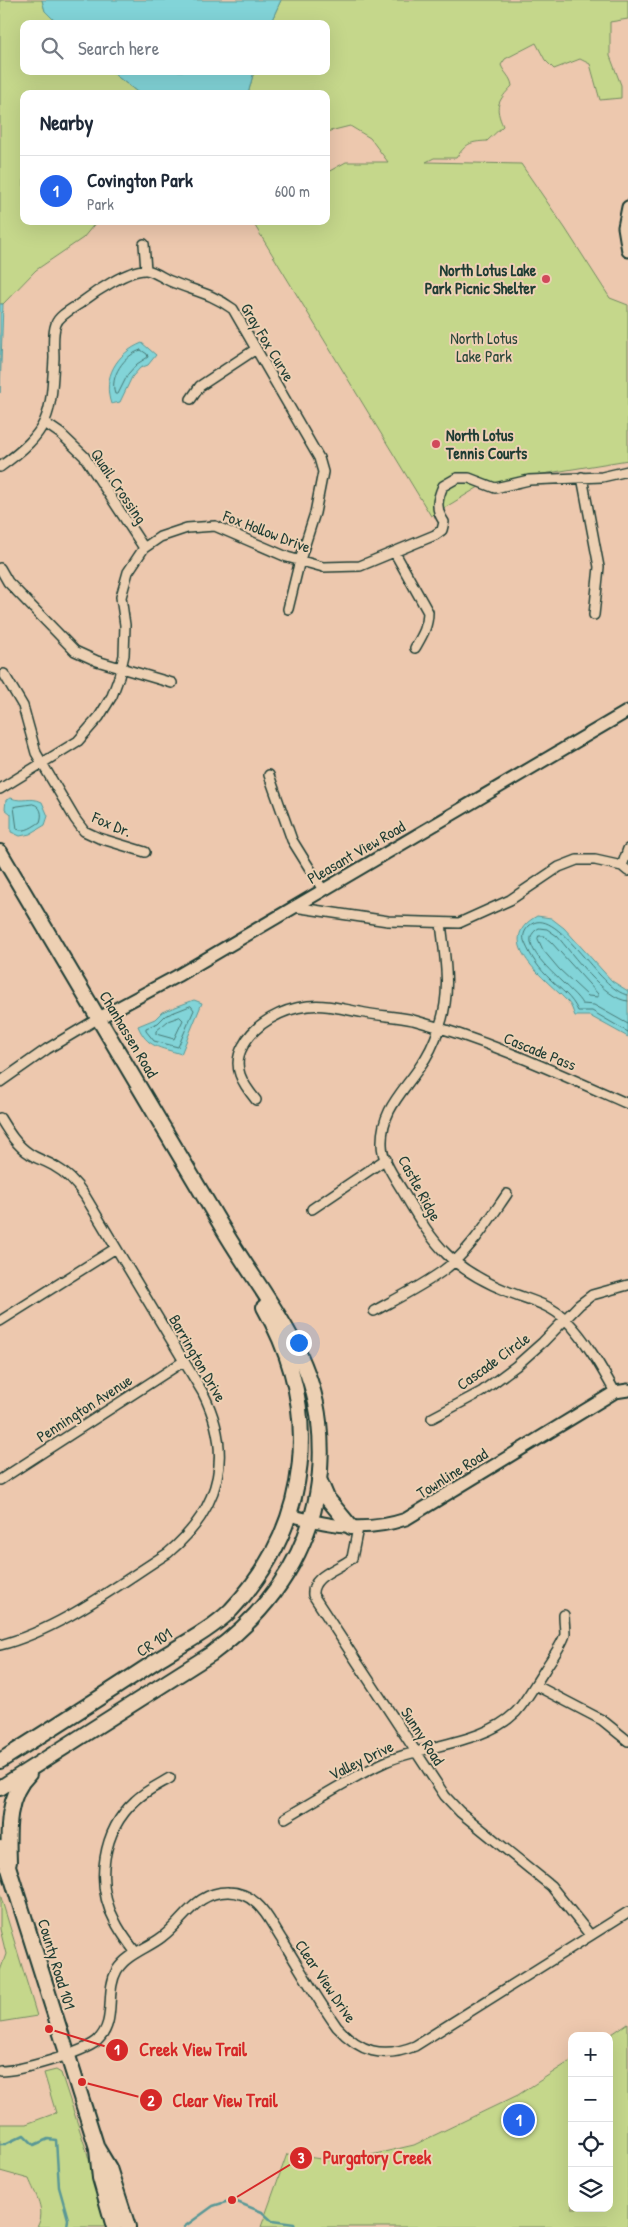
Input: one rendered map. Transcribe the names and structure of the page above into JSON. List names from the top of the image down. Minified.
{"streets":{"main road":["Chanhassen Road","CR 101","County Road 101"],"street":["Gray Fox Curve","Quail Crossing","Fox Hollow Drive","Fox Dr.","Pleasant View Road","Cascade Pass","Castle Ridge","Barrington Drive","Cascade Circle","Pennington Avenue","Townline Road","Sunny Road","Valley Drive","Clear View Drive"]},"crossings":[["Gray Fox Curve","Fox Hollow Drive"],["Quail Crossing","Fox Hollow Drive"],["Fox Hollow Drive","Fox Dr."],["Pleasant View Road","Chanhassen Road"],["Chanhassen Road","CR 101"],["Cascade Pass","Castle Ridge"],["Castle Ridge","Cascade Circle"],["Castle Ridge","Townline Road"],["Barrington Drive","Pennington Avenue"],["Townline Road","CR 101"],["Townline Road","Sunny Road"],["Sunny Road","Valley Drive"],["Sunny Road","Clear View Drive"],["County Road 101","Clear View Drive"]],"parks":["North Lotus Lake Park"],"places":["North Lotus Lake Park Picnic Shelter","North Lotus Tennis Courts","Creek View Trail","Clear View Trail","Purgatory Creek"],"page":{"search":"Search here","heading":"Nearby","list":[{"mark":"1","name":"Covington Park","note":"Park","value":"600 m"}],"map_buttons":["+","−"],"pins":"1"}}
